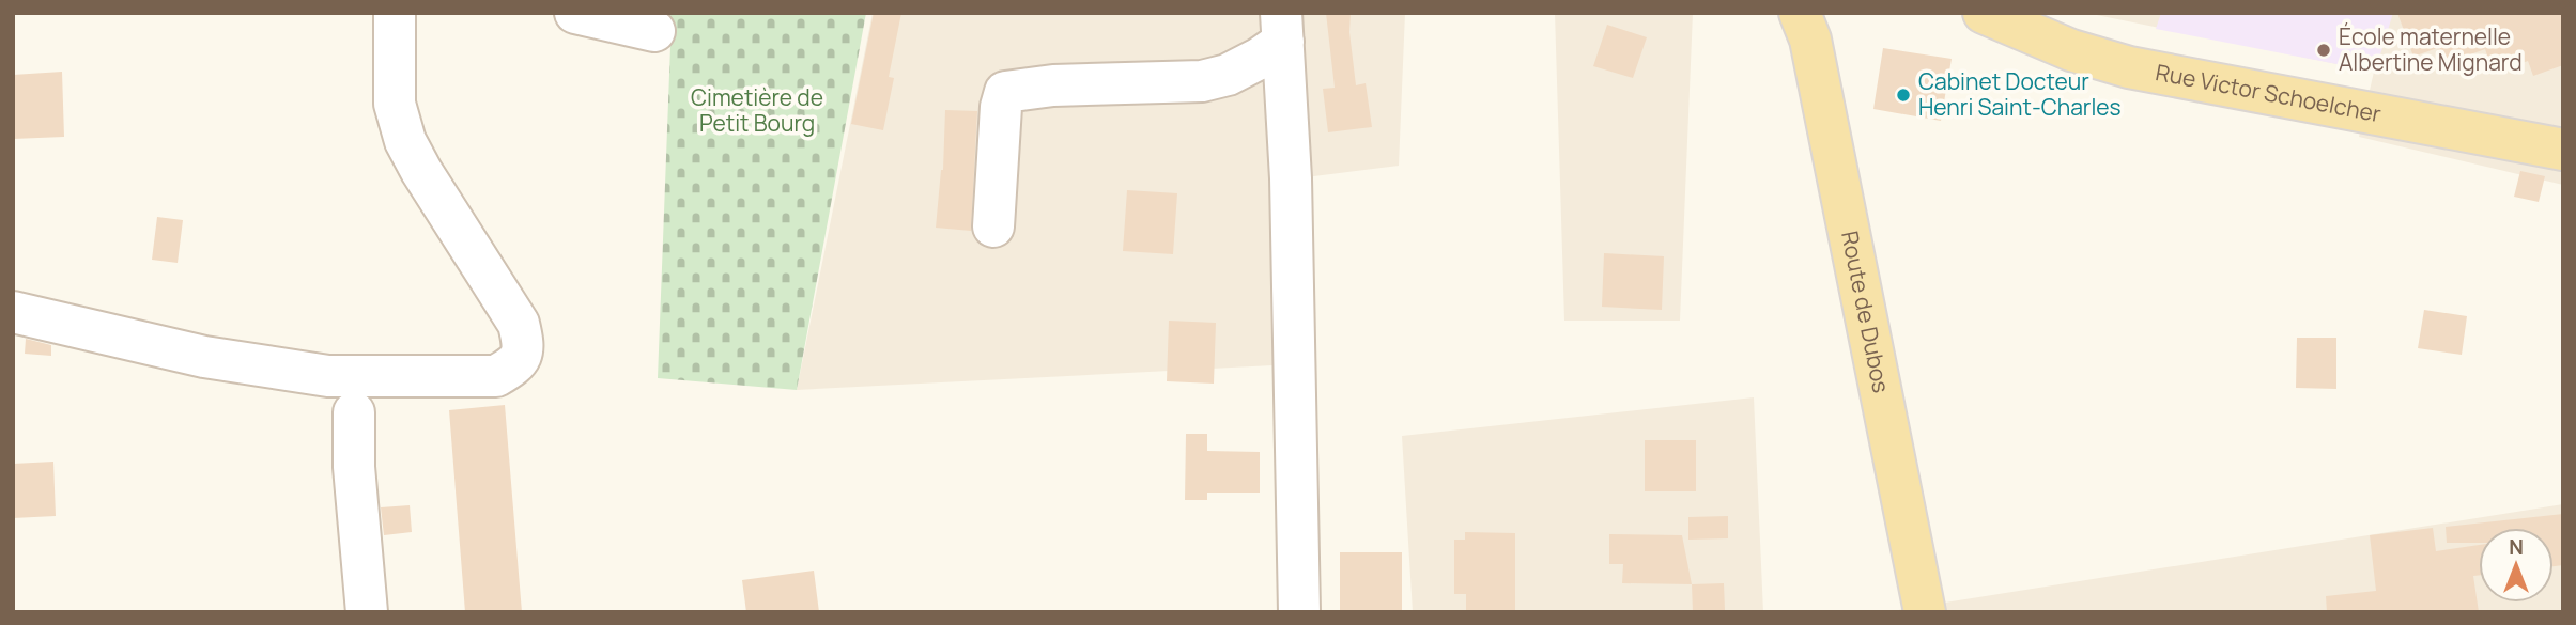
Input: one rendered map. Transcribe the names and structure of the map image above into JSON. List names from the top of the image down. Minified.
{"streets":{"main road":["Rue Victor Schoelcher","Route de Dubos"]},"parks":["Cimetière de Petit Bourg"],"places":["École maternelle Albertine Mignard","Cabinet Docteur Henri Saint-Charles"],"north":"top"}
